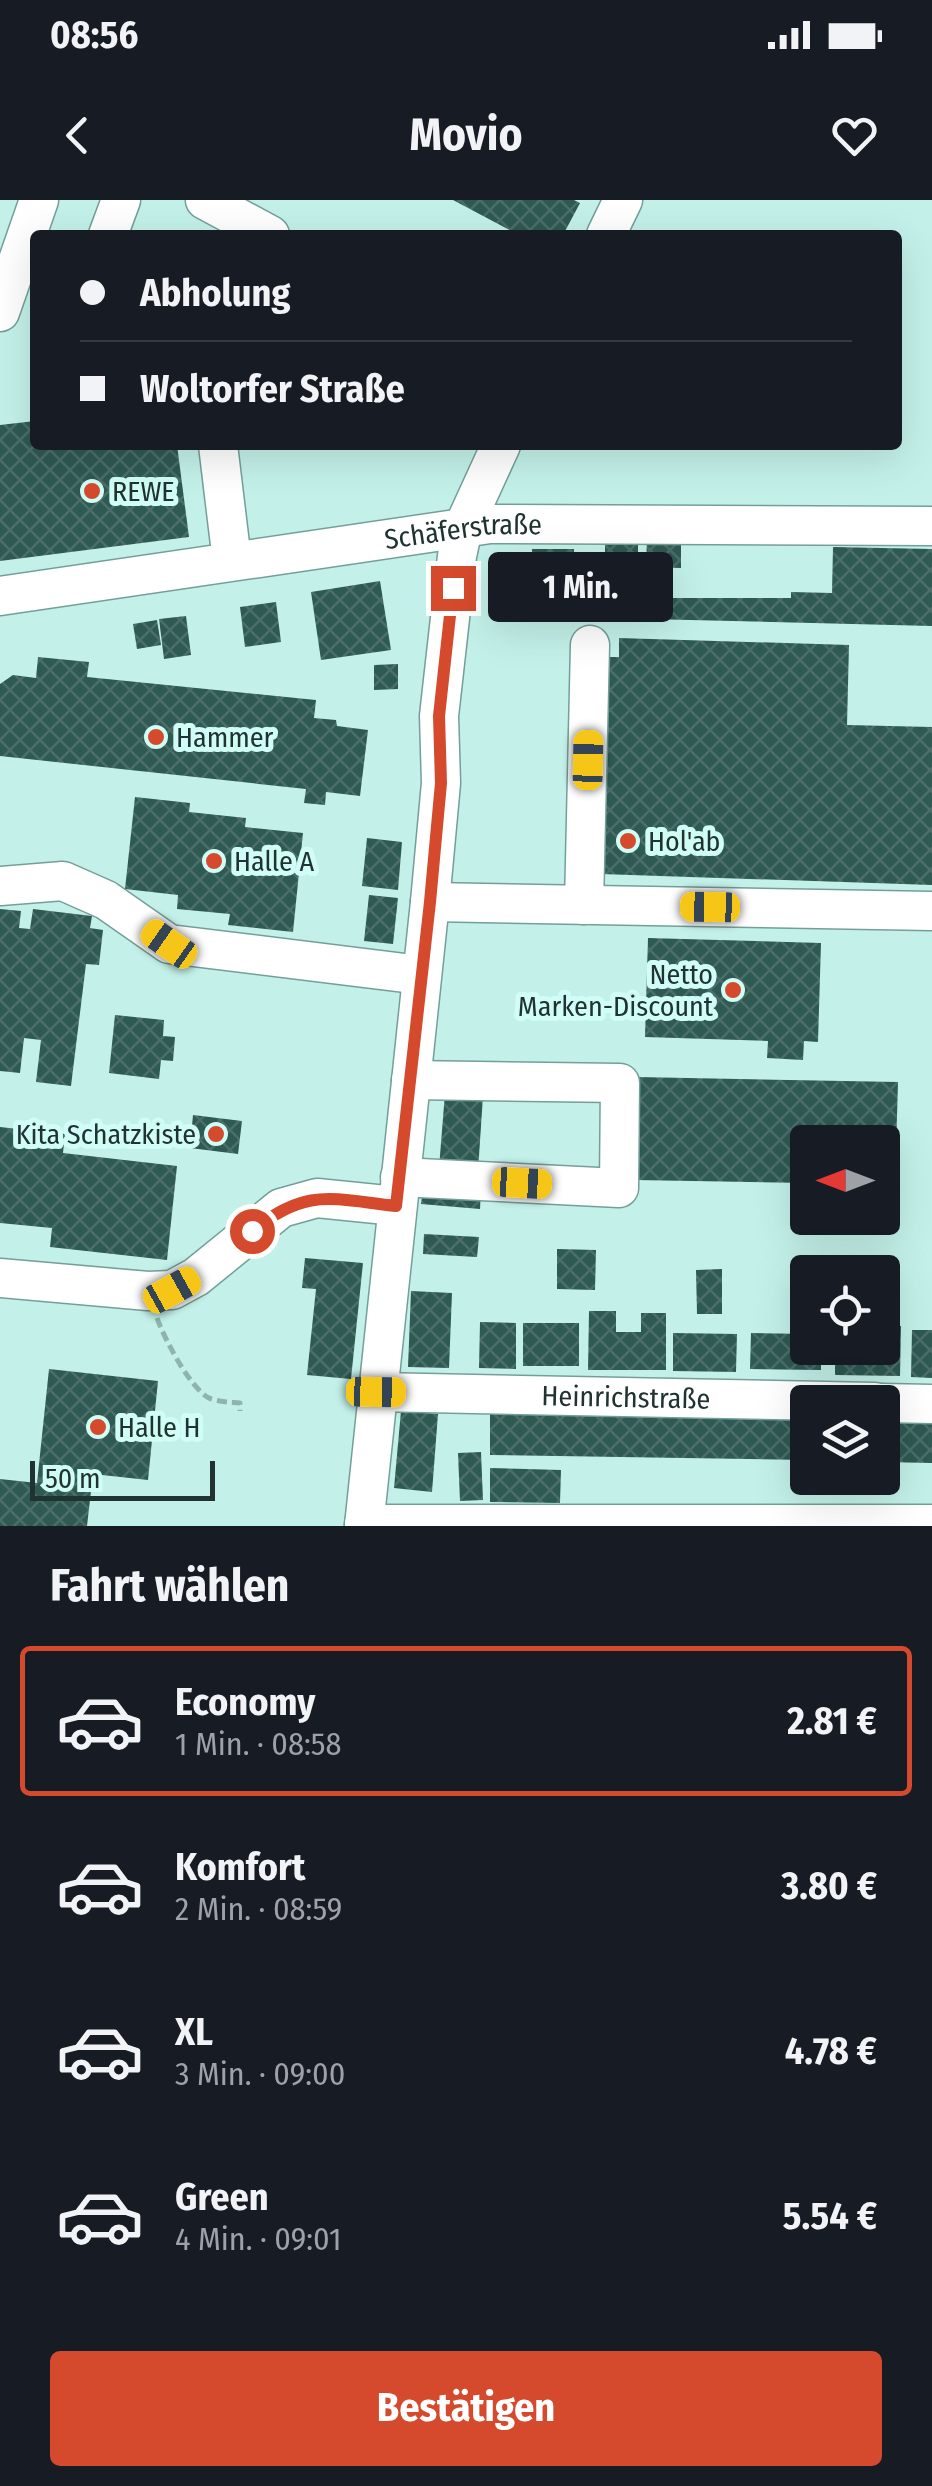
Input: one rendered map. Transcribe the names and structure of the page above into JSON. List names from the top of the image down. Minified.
{"streets":{"street":["Schäferstraße","Heinrichstraße"]},"places":["REWE","Hammer","Hol'ab","Halle A","Netto Marken-Discount","Kita Schatzkiste","Halle H"],"scale_bar":"50 m","north":"left","page":{"status":"08:56","header":"Movio","banner":["Abholung","Woltorfer Straße"],"bubble":"1 Min.","scale":"50 m","heading":"Fahrt wählen","list":[{"name":"Economy","note":"1 Min. · 08:58","value":"2.81 €"},{"name":"Komfort","note":"2 Min. · 08:59","value":"3.80 €"},{"name":"XL","note":"3 Min. · 09:00","value":"4.78 €"},{"name":"Green","note":"4 Min. · 09:01","value":"5.54 €"}],"buttons":"Bestätigen"}}
